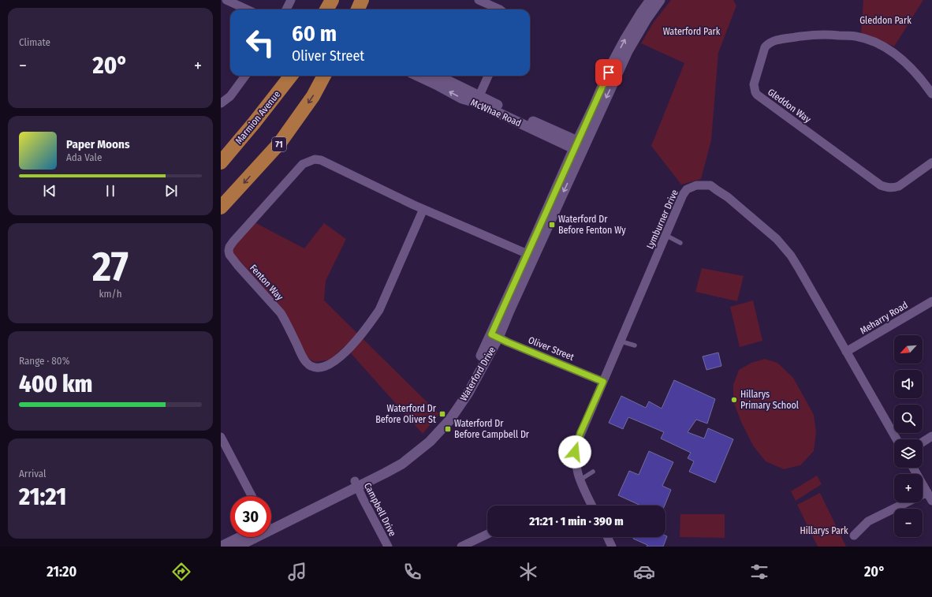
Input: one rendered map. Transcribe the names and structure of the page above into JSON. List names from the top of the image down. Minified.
{"streets":{"highway":["Marmion Avenue","71"],"street":["Gleddon Way","McWhae Road","Lymburner Drive","Fenton Way","Meharry Road","Oliver Street","Waterford Drive","Campbell Drive"]},"crossings":[["McWhae Road","Waterford Drive"],["Lymburner Drive","Meharry Road"],["Lymburner Drive","Oliver Street"],["Fenton Way","Waterford Drive"],["Oliver Street","Waterford Drive"],["Waterford Drive","Campbell Drive"]],"parks":["Gleddon Park","Waterford Park","Hillarys Park"],"places":{"transit":["Waterford Dr Before Fenton Wy","Waterford Dr Before Oliver St","Waterford Dr Before Campbell Dr"],"other":["Hillarys Primary School"]},"north":"bottom left","page":{"tile":["Climate",["27","km/h"],["Range · 80%","400 km"],["Arrival","21:21"]],"turn":["60 m","Oliver Street"],"heat":["−","20°","+"],"song":["Paper Moons","Ada Vale"],"map_buttons":["+","−"],"limit":"30","trip":"21:21 · 1 min · 390 m","tabs":["21:20","20°"]}}
